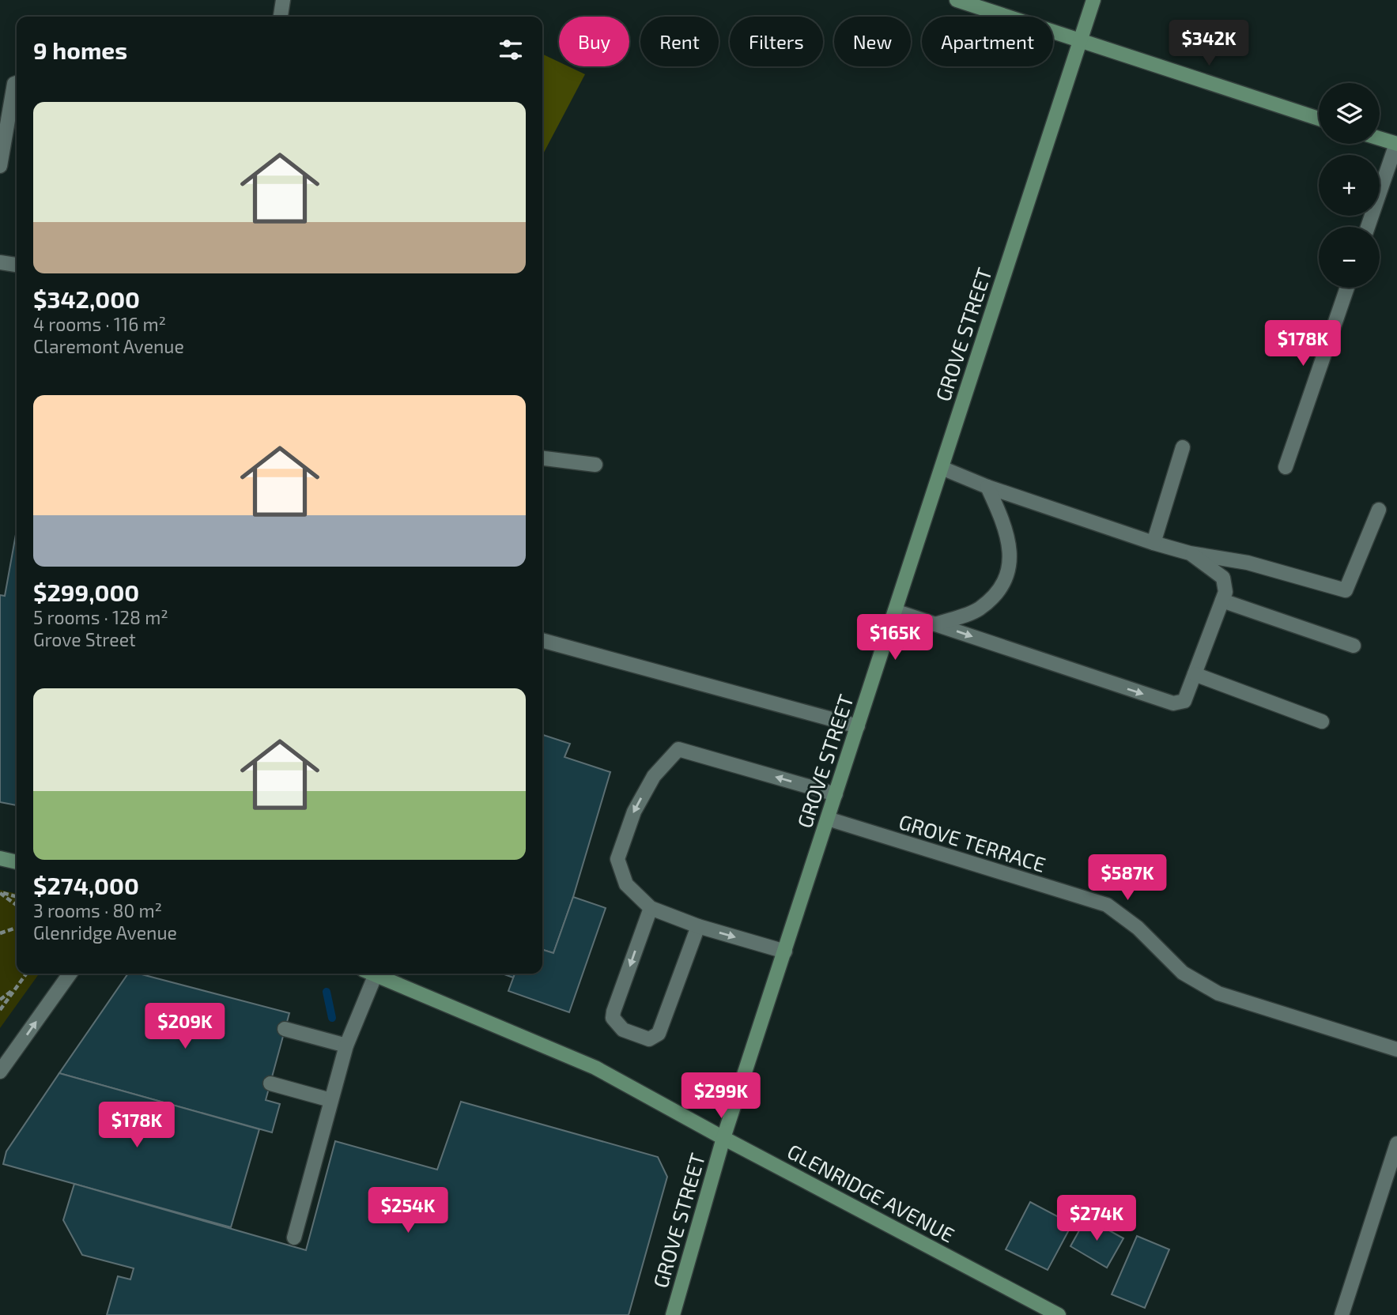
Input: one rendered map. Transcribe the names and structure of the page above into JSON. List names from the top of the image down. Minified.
{"streets":{"main road":["GROVE STREET","GLENRIDGE AVENUE"],"street":["GROVE TERRACE"]},"crossings":[["GROVE STREET","GROVE TERRACE"],["GROVE STREET","GLENRIDGE AVENUE"]],"page":{"chip":["Buy","Rent","Filters","New","Apartment"],"heading":"9 homes","price":["$342K","$178K","$165K","$587K","$209K","$299K","$178K","$254K","$274K"],"map_buttons":["+","−"],"list":[{"name":"$342,000","note":"4 rooms · 116 m² · Claremont Avenue"},{"name":"$299,000","note":"5 rooms · 128 m² · Grove Street"},{"name":"$274,000","note":"3 rooms · 80 m² · Glenridge Avenue"}]}}
